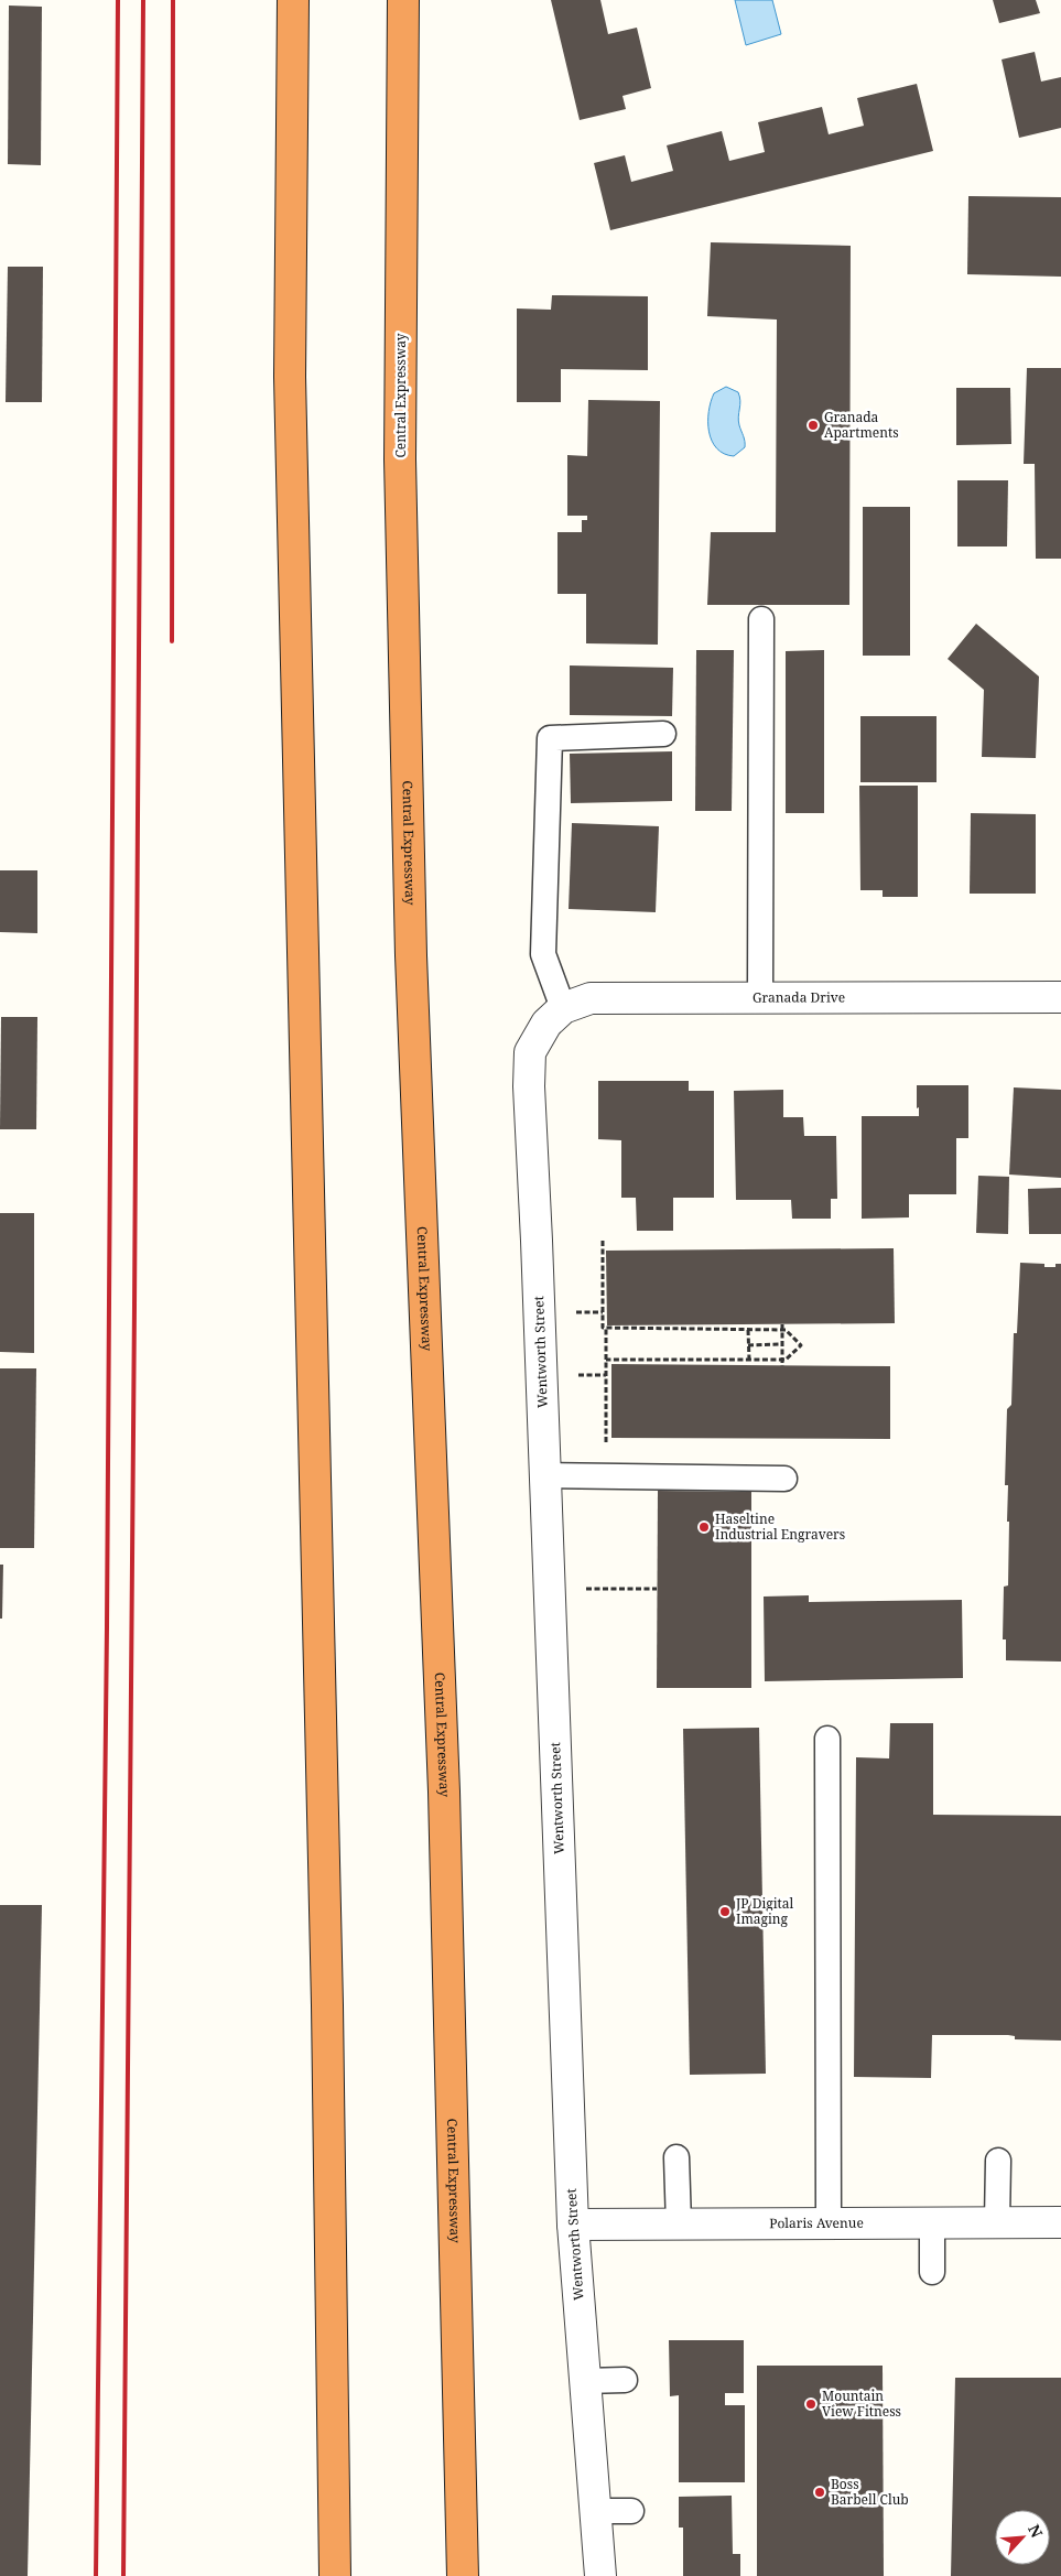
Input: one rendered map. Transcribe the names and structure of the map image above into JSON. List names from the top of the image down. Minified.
{"streets":{"highway":["Central Expressway"],"street":["Granada Drive","Wentworth Street","Polaris Avenue"]},"crossings":[["Granada Drive","Wentworth Street"],["Wentworth Street","Polaris Avenue"]],"places":["Granada Apartments","Haseltine Industrial Engravers","JP Digital Imaging","Mountain View Fitness","Boss Barbell Club"],"north":"top right"}
